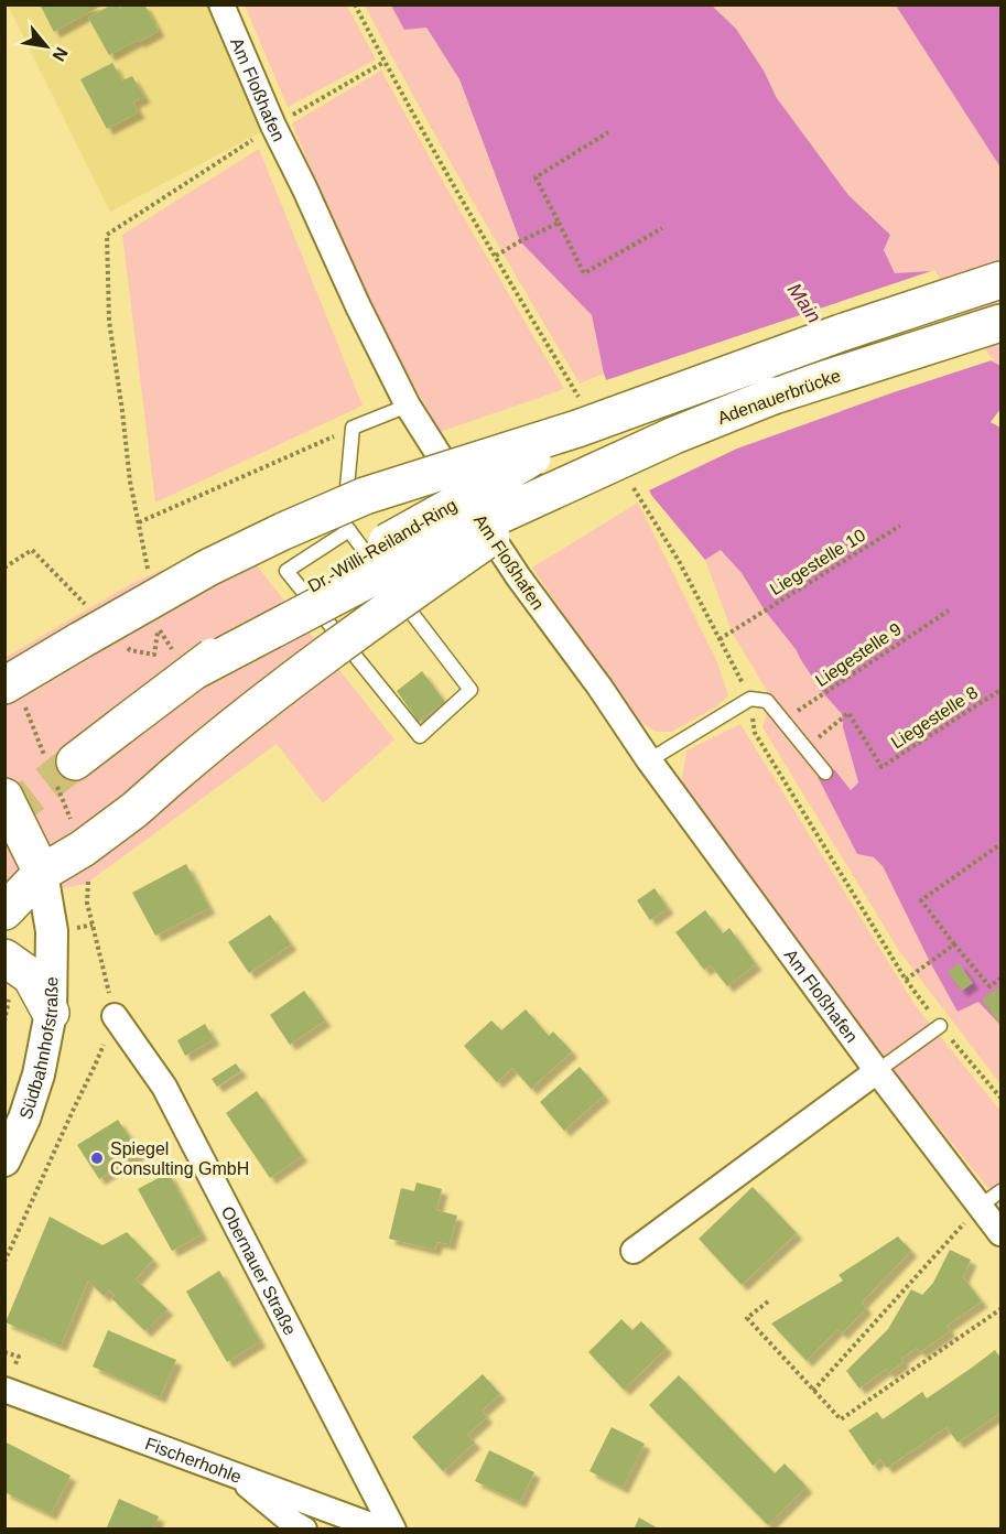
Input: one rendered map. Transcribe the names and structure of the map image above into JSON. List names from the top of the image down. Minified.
{"streets":{"main road":["Adenauerbrücke","Dr.-Willi-Reiland-Ring"],"street":["Am Floßhafen","Südbahnhofstraße","Obernauer Straße","Fischerhohle"],"path":["Liegestelle 10","Liegestelle 9","Liegestelle 8"]},"crossings":[["Adenauerbrücke","Dr.-Willi-Reiland-Ring"]],"water":["Main"],"places":["Spiegel Consulting GmbH"],"north":"bottom right"}
